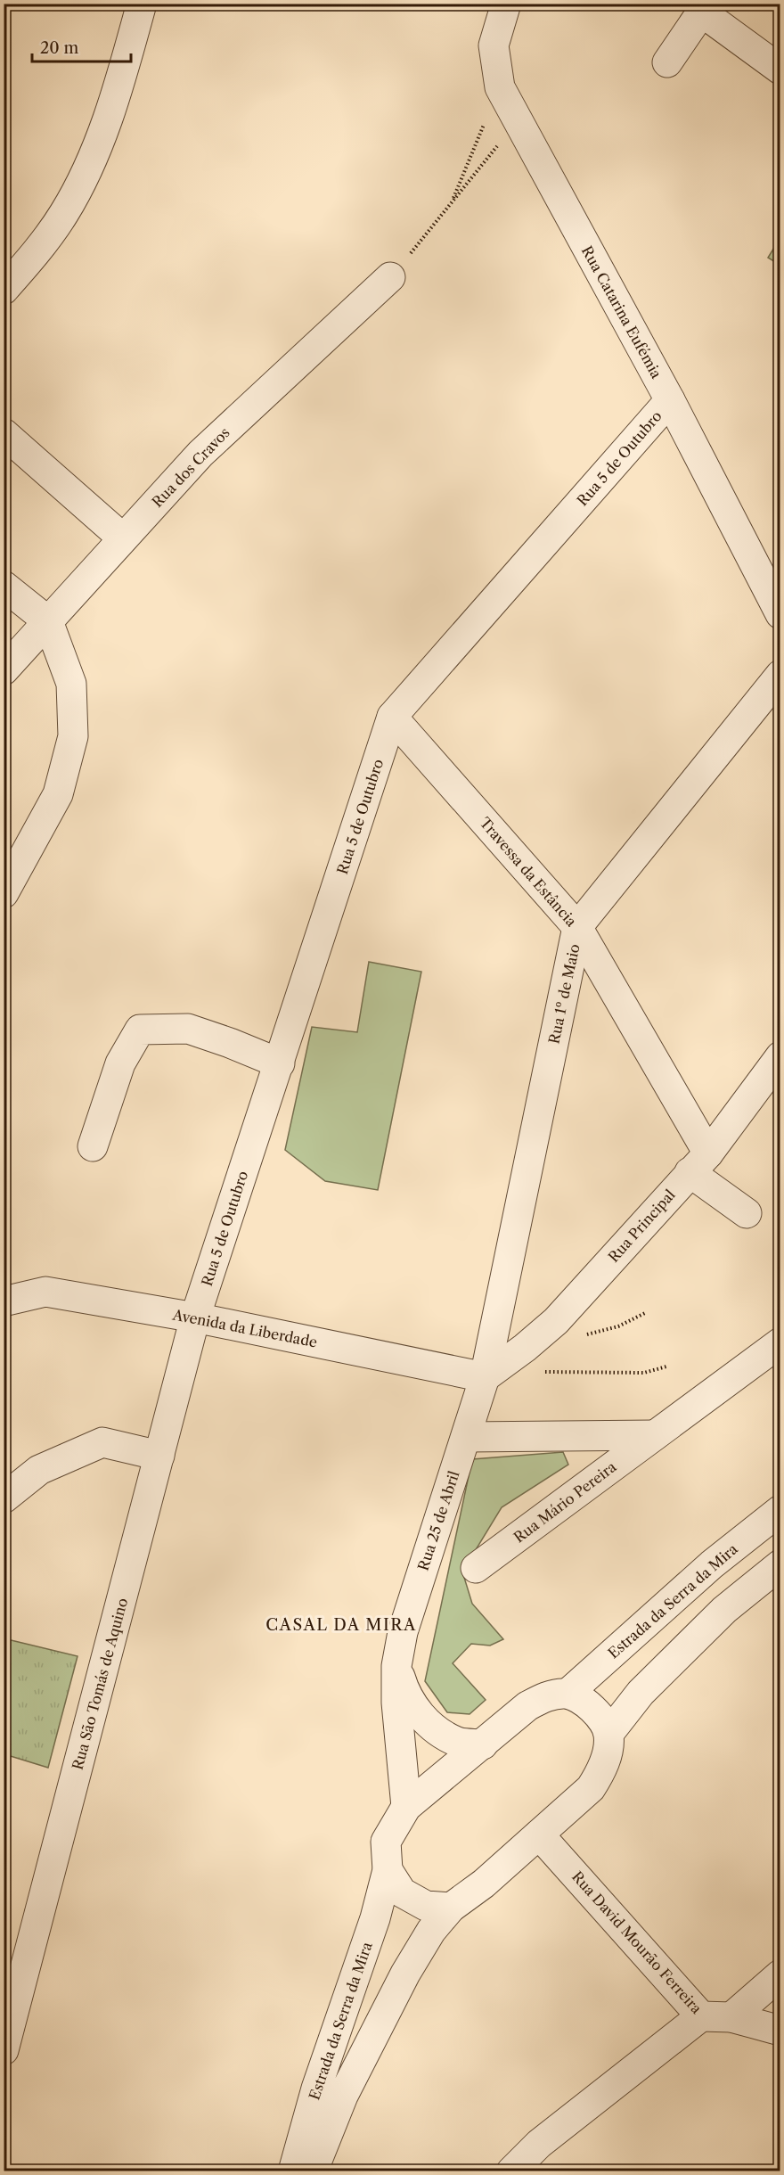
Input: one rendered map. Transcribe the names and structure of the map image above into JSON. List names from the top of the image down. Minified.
{"streets":{"street":["Rua Catarina Eufémia","Rua 5 de Outubro","Rua dos Cravos","Travessa da Estância","Rua 1º de Maio","Rua Principal","Avenida da Liberdade","Rua Mário Pereira","Rua 25 de Abril","Estrada da Serra da Mira","Rua São Tomás de Aquino","Rua David Mourão Ferreira"]},"crossings":[["Rua Catarina Eufémia","Rua 5 de Outubro"],["Rua 5 de Outubro","Travessa da Estância"],["Rua 5 de Outubro","Avenida da Liberdade"],["Rua 5 de Outubro","Rua São Tomás de Aquino"],["Travessa da Estância","Rua 1º de Maio"],["Travessa da Estância","Rua Principal"],["Rua 1º de Maio","Rua Principal"],["Rua 1º de Maio","Avenida da Liberdade"],["Rua 1º de Maio","Rua 25 de Abril"],["Rua Principal","Avenida da Liberdade"],["Rua Principal","Rua 25 de Abril"],["Avenida da Liberdade","Rua 25 de Abril"],["Avenida da Liberdade","Rua São Tomás de Aquino"],["Rua 25 de Abril","Estrada da Serra da Mira"],["Estrada da Serra da Mira","Rua David Mourão Ferreira"]],"districts":["CASAL DA MIRA"],"scale_bar":"20 m"}
